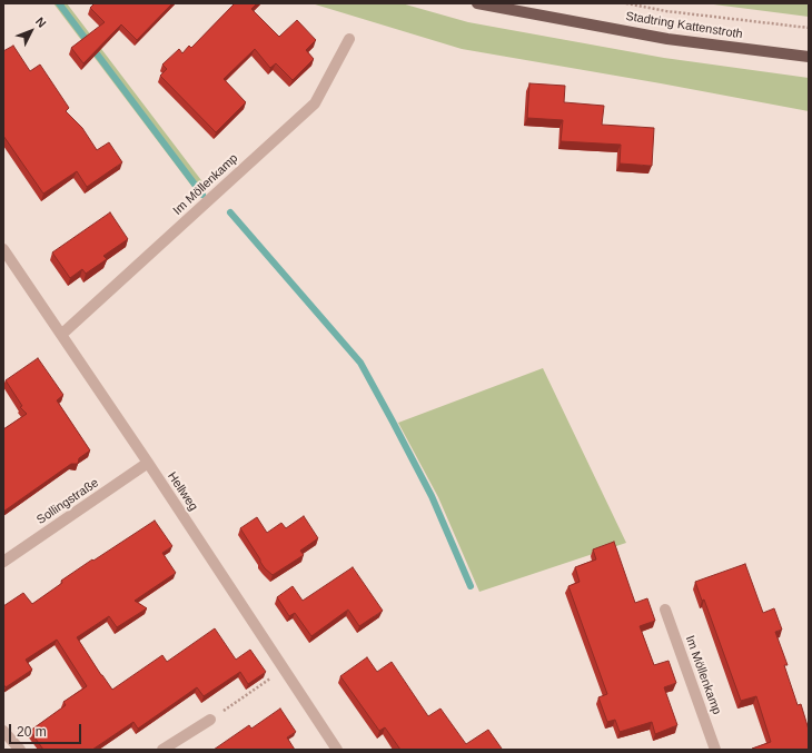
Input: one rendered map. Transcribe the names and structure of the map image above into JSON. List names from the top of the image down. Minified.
{"streets":{"main road":["Stadtring Kattenstroth"],"street":["Im Möllenkamp","Hellweg","Sollingstraße"]},"crossings":[["Im Möllenkamp","Hellweg"],["Hellweg","Sollingstraße"]],"scale_bar":"20 m","north":"top right"}
